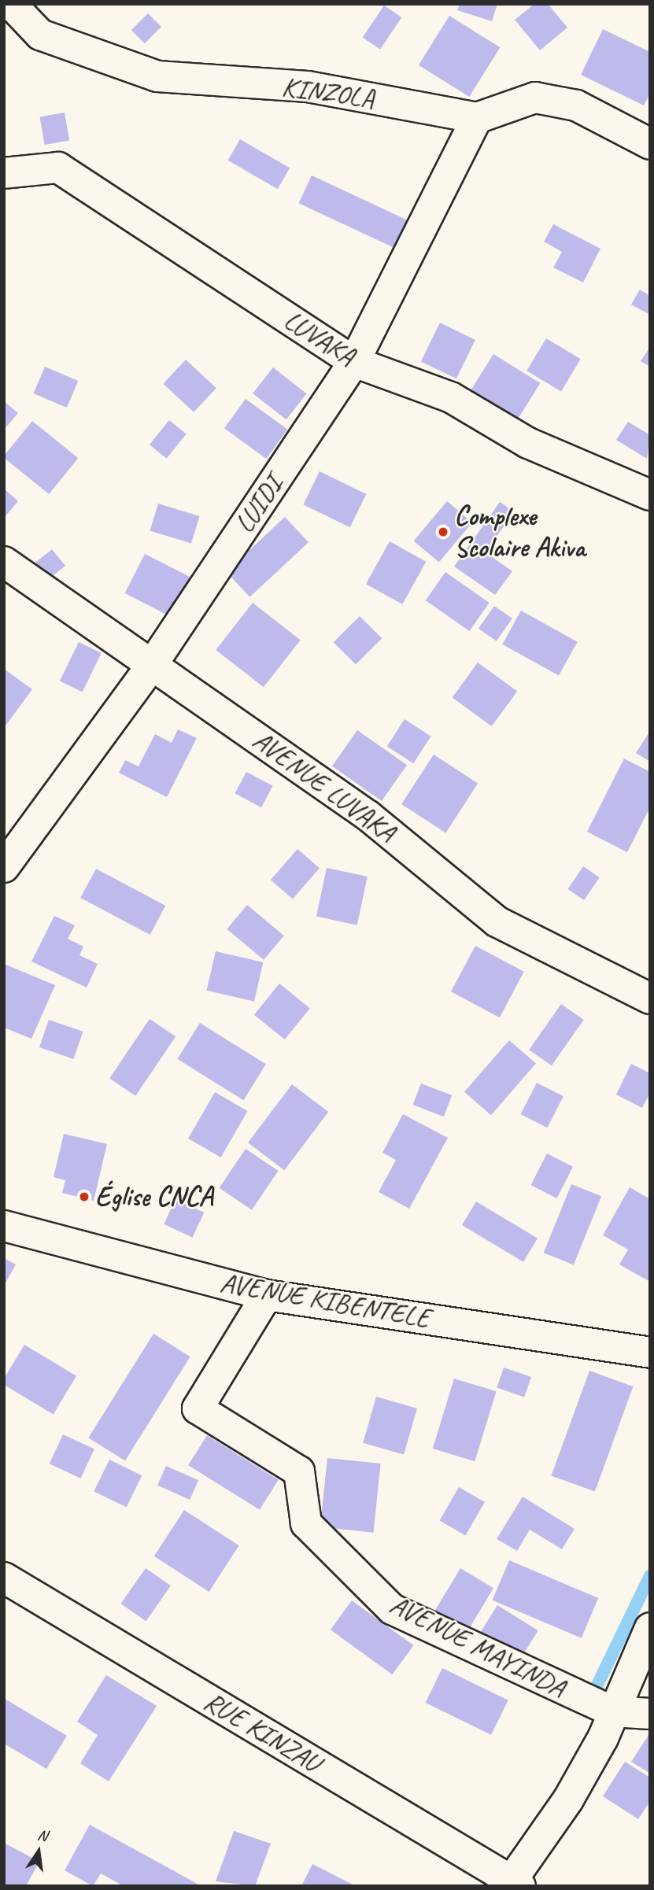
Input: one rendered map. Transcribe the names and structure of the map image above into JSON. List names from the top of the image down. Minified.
{"streets":{"street":["KINZOLA","LUVAKA","LUIDI","AVENUE LUVAKA","AVENUE KIBENTELE","AVENUE MAYINDA","RUE KINZAU"]},"crossings":[["KINZOLA","LUIDI"],["LUVAKA","LUIDI"],["LUIDI","AVENUE LUVAKA"],["AVENUE KIBENTELE","AVENUE MAYINDA"]],"places":["Complexe Scolaire Akiva","Église CNCA"],"north":"top"}
